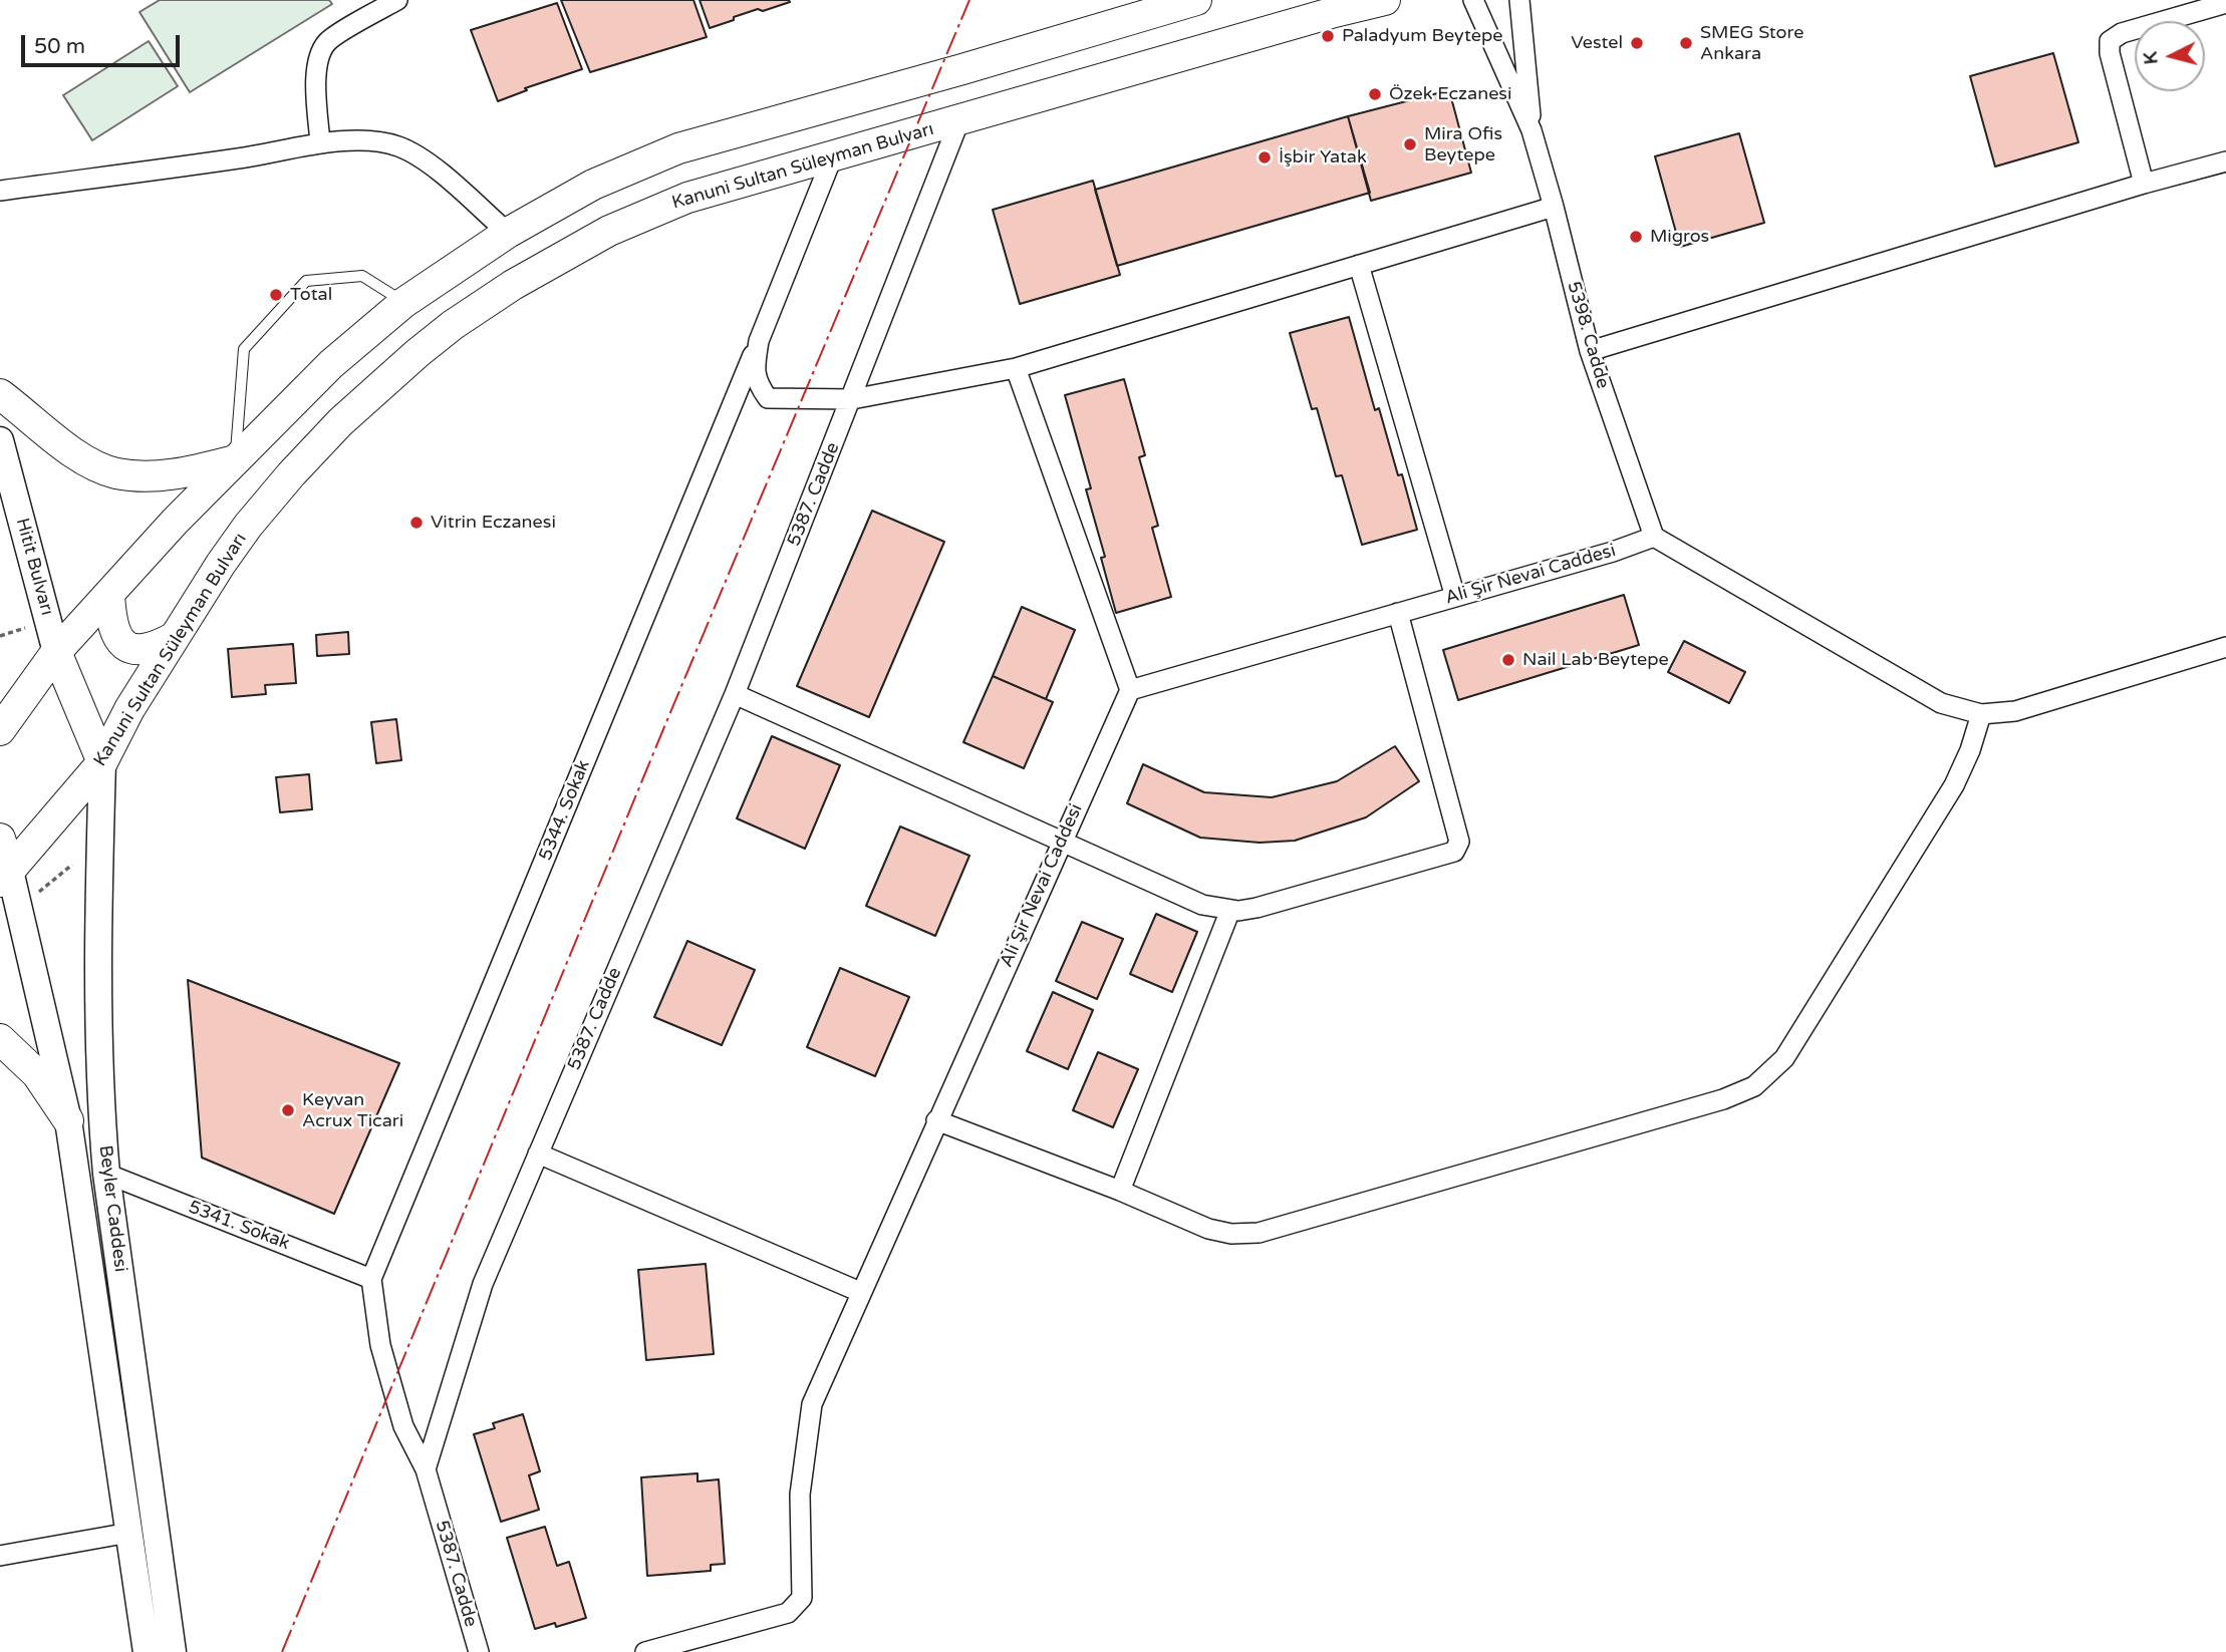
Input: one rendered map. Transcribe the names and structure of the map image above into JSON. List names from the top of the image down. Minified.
{"streets":{"main road":["Kanuni Sultan Süleyman Bulvarı","Hitit Bulvarı","Beyler Caddesi"],"street":["5398. Cadde","5387. Cadde","Ali Şir Nevai Caddesi","5344. Sokak","5341. Sokak"]},"crossings":[["Kanuni Sultan Süleyman Bulvarı","5387. Cadde"],["Kanuni Sultan Süleyman Bulvarı","5344. Sokak"],["Kanuni Sultan Süleyman Bulvarı","Beyler Caddesi"],["5398. Cadde","Ali Şir Nevai Caddesi"],["5344. Sokak","5341. Sokak"],["Beyler Caddesi","5341. Sokak"]],"places":["Paladyum Beytepe","Vestel","SMEG Store Ankara","Özek Eczanesi","Mira Ofis Beytepe","İşbir Yatak","Migros","Total","Vitrin Eczanesi","Nail Lab Beytepe","Keyvan Acrux Ticari"],"scale_bar":"50 m","north":"left"}
